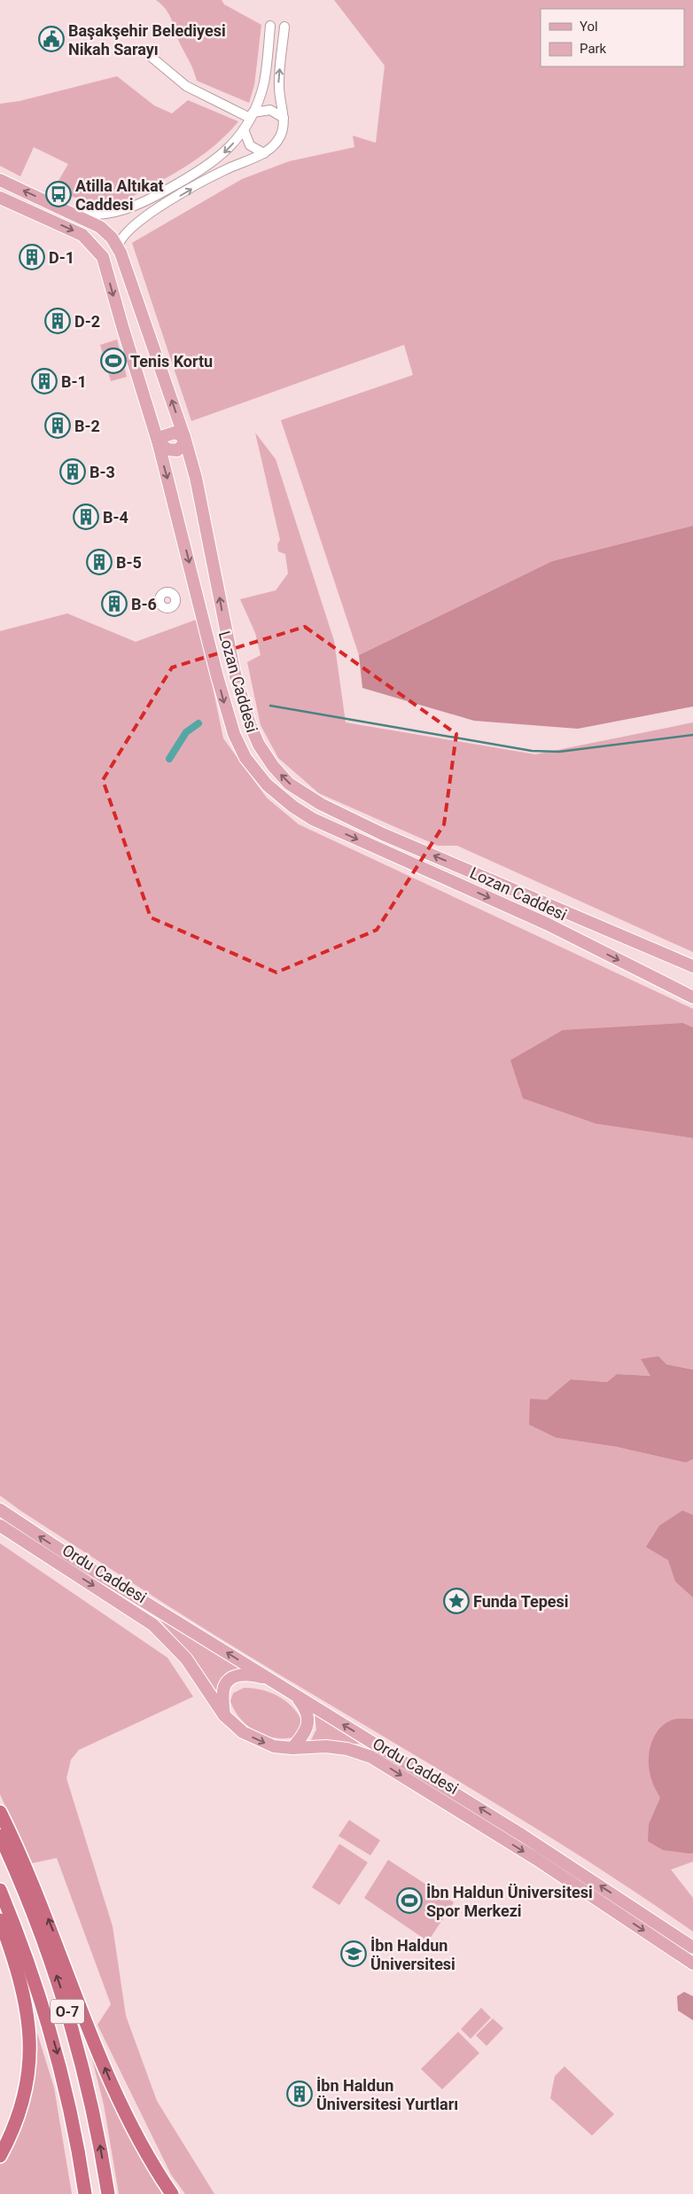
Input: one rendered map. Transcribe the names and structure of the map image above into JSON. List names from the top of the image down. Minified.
{"streets":{"highway":["O-7"],"main road":["Lozan Caddesi","Ordu Caddesi"]},"places":{"public building":["Başakşehir Belediyesi Nikah Sarayı"],"bus stop":["Atilla Altıkat Caddesi"],"building":["D-1","D-2","B-1","B-2","B-3","B-4","B-5","B-6","İbn Haldun Üniversitesi Yurtları"],"sports":["Tenis Kortu","İbn Haldun Üniversitesi Spor Merkezi"],"place":["Funda Tepesi"],"school or university":["İbn Haldun Üniversitesi"]},"legend":["Yol","Park"]}
